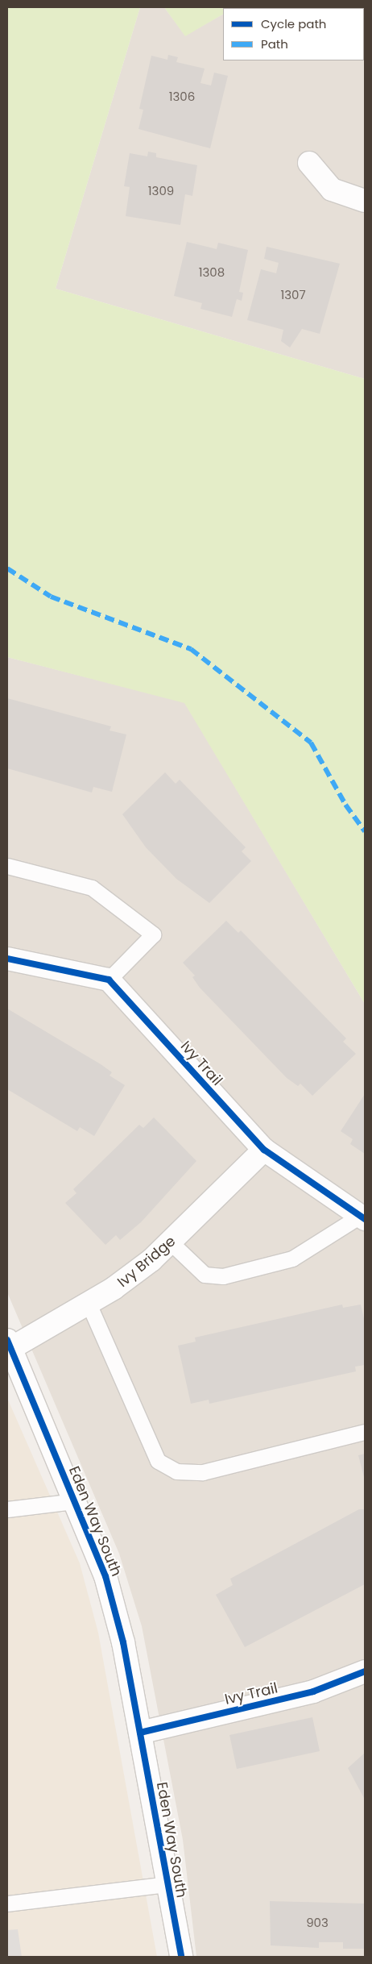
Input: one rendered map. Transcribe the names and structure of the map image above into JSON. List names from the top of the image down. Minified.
{"streets":{"street":["Ivy Trail","Ivy Bridge","Eden Way South"]},"crossings":[["Ivy Trail","Ivy Bridge"],["Ivy Trail","Eden Way South"],["Ivy Bridge","Eden Way South"]],"house_numbers":["1306","1309","1308","1307","903"],"legend":["Cycle path","Path"]}
